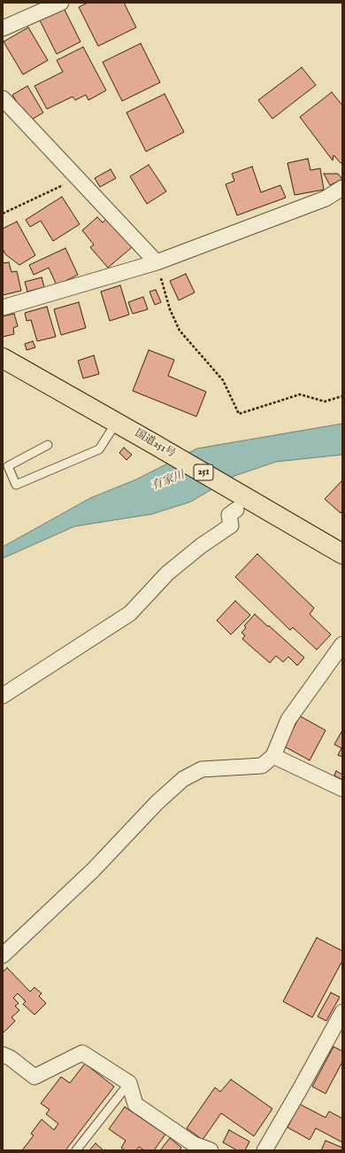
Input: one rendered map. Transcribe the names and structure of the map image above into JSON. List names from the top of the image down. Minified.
{"streets":{"highway":["国道251号","251"]},"water":["有家川"]}
